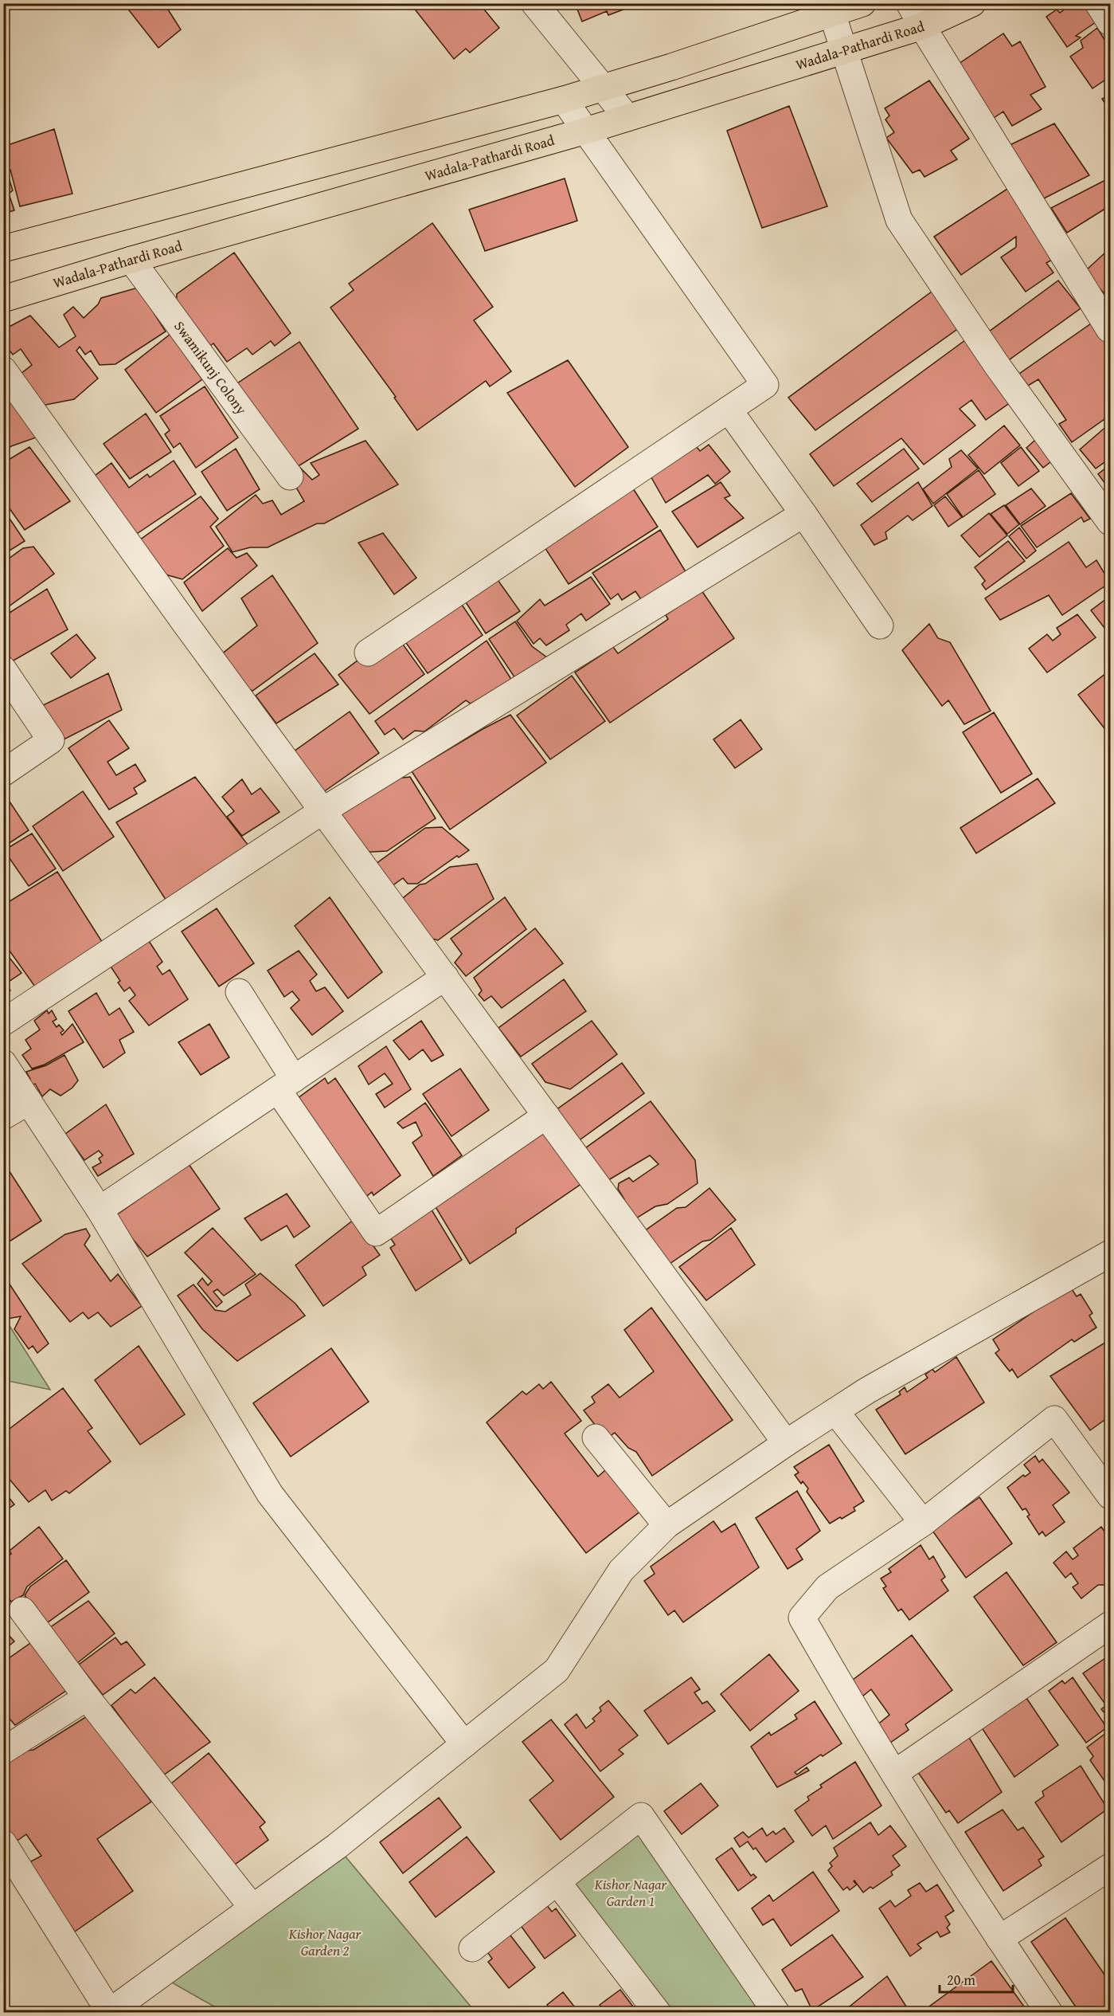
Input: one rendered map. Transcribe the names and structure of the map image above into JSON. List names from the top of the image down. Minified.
{"streets":{"main road":["Wadala-Pathardi Road"],"street":["Swamikunj Colony"]},"crossings":[["Wadala-Pathardi Road","Swamikunj Colony"]],"parks":["Kishor Nagar Garden 1","Kishor Nagar Garden 2"],"scale_bar":"20 m"}
